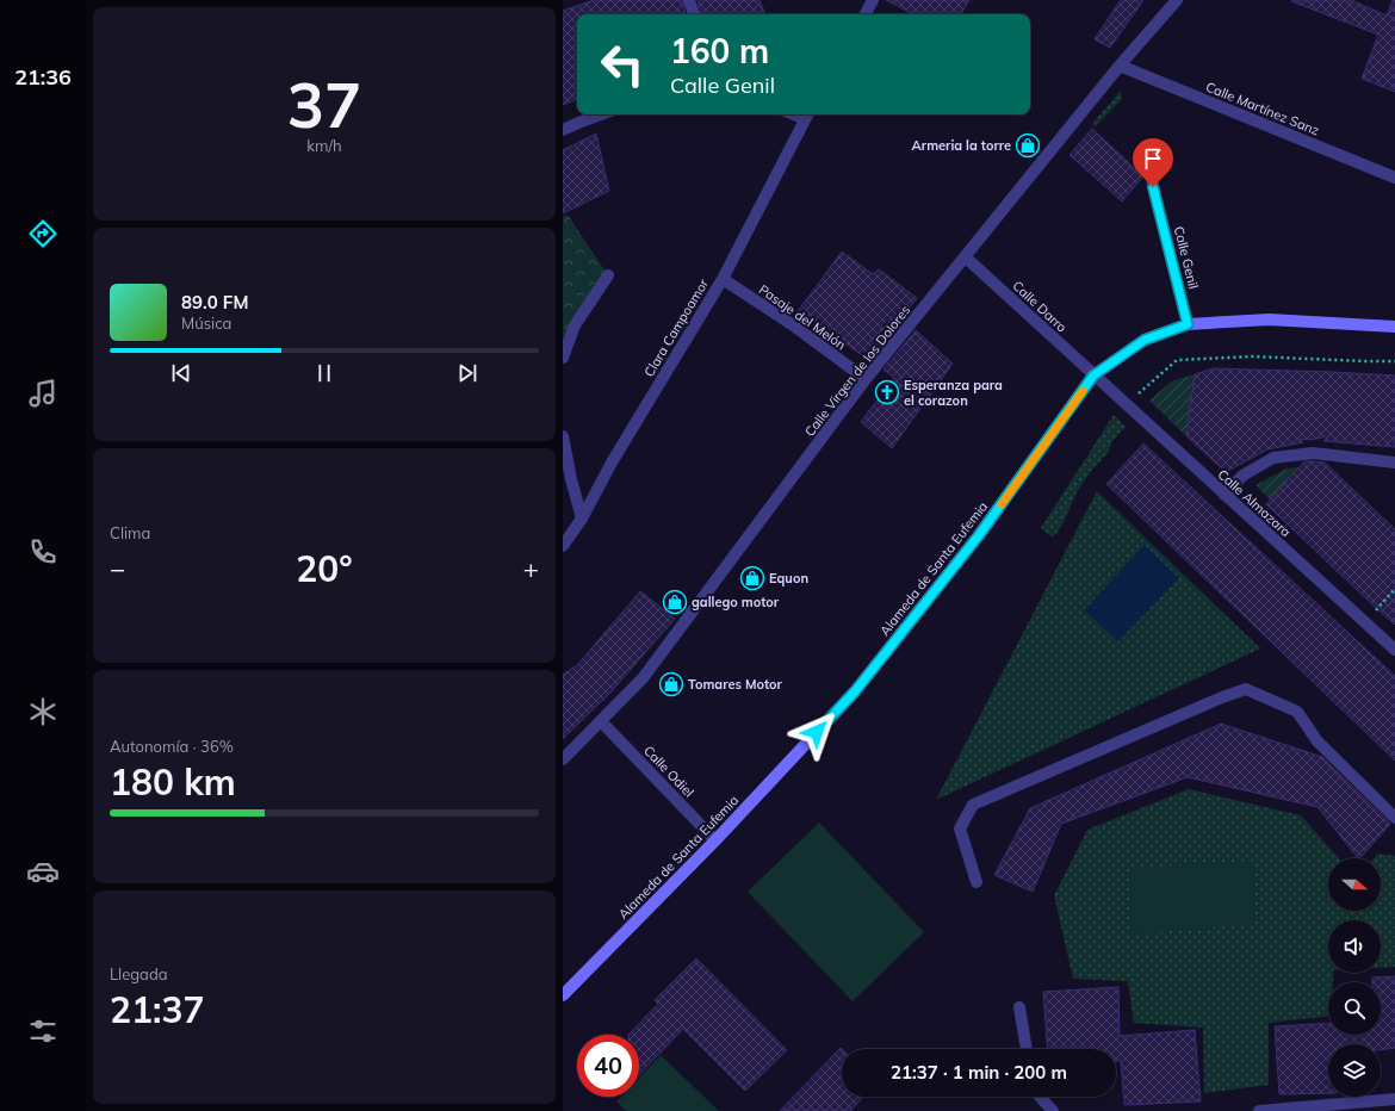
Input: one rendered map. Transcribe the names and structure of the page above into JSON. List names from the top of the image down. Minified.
{"streets":{"street":["Calle Martínez Sanz","Calle Genil","Calle Darro","Pasaje del Melón","Clara Campoamor","Calle Virgen de los Dolores","Calle Almazara","Alameda de Santa Eufemia","Calle Odiel"]},"crossings":[["Calle Martínez Sanz","Calle Virgen de los Dolores"],["Calle Genil","Alameda de Santa Eufemia"],["Calle Darro","Calle Virgen de los Dolores"],["Calle Darro","Calle Almazara"],["Calle Darro","Alameda de Santa Eufemia"],["Pasaje del Melón","Clara Campoamor"],["Pasaje del Melón","Calle Virgen de los Dolores"],["Calle Virgen de los Dolores","Calle Odiel"],["Calle Almazara","Alameda de Santa Eufemia"],["Alameda de Santa Eufemia","Calle Odiel"]],"places":{"shop":["Armeria la torre","Equon","gallego motor","Tomares Motor"],"church":["Esperanza para el corazon"]},"north":"right","page":{"tabs":"21:36","tile":[["37","km/h"],"Clima",["Autonomía · 36%","180 km"],["Llegada","21:37"]],"turn":["160 m","Calle Genil"],"song":["89.0 FM","Música"],"heat":["−","20°","+"],"limit":"40","trip":"21:37 · 1 min · 200 m"}}
